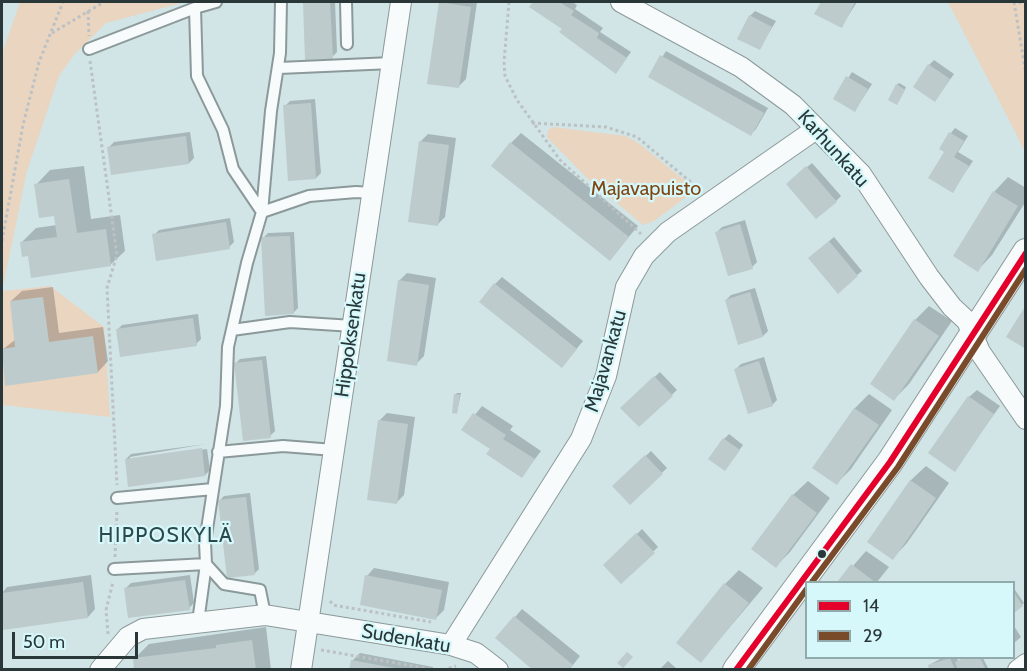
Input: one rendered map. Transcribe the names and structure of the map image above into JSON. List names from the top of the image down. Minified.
{"streets":{"street":["Karhunkatu","Hippoksenkatu","Majavankatu","Sudenkatu"]},"crossings":[["Karhunkatu","Majavankatu"],["Hippoksenkatu","Sudenkatu"],["Majavankatu","Sudenkatu"]],"districts":["HIPPOSKYLÄ"],"parks":["Majavapuisto"],"lines":["transit line 14","transit line 29"],"legend":["14","29"],"scale_bar":"50 m"}
